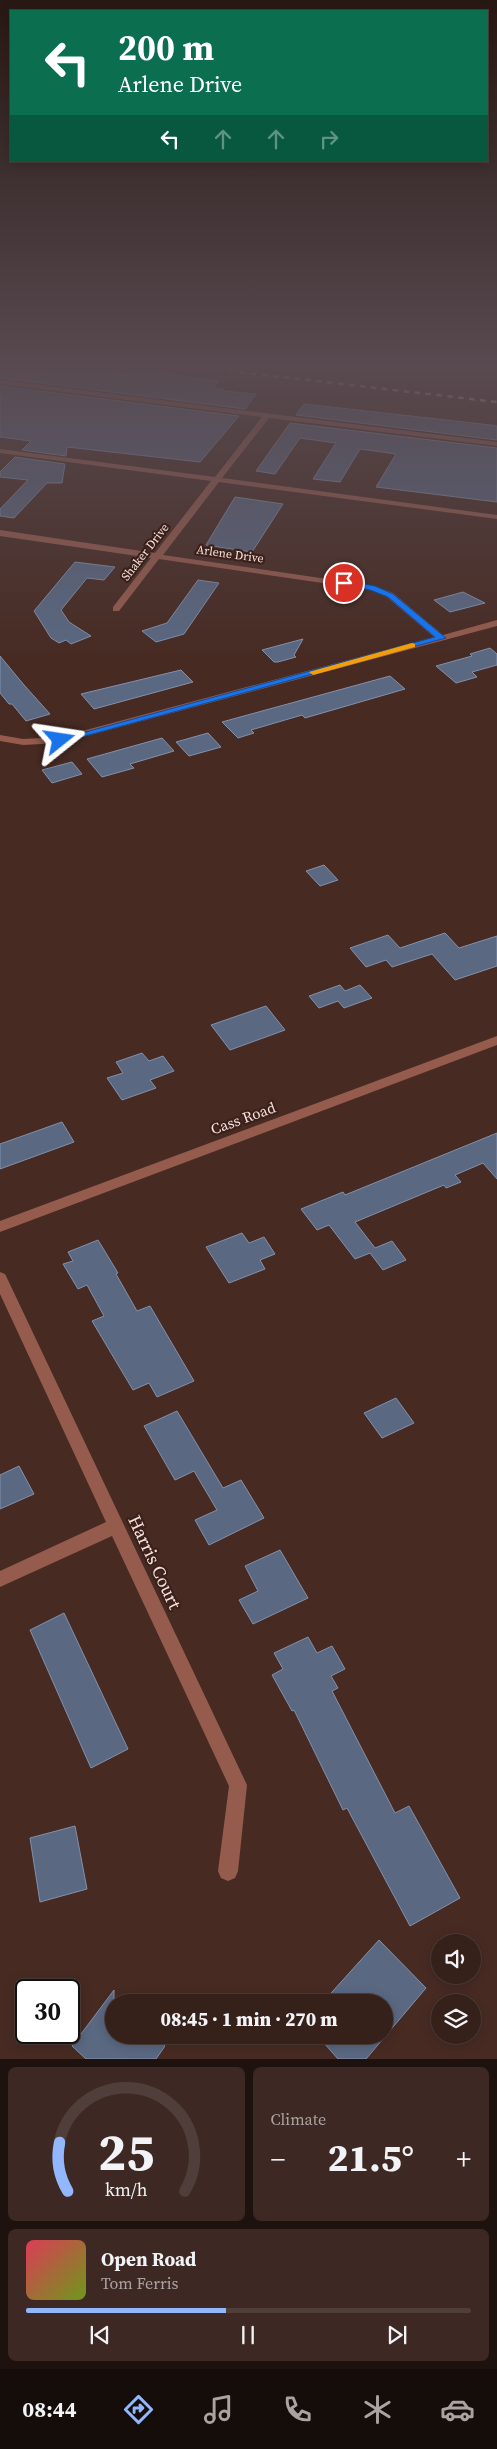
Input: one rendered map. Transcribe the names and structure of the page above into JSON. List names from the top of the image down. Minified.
{"streets":{"street":["Shaker Drive","Arlene Drive","Cass Road","Harris Court"]},"crossings":[["Shaker Drive","Arlene Drive"]],"page":{"turn":["200 m","Arlene Drive"],"limit":"30","trip":"08:45 · 1 min · 270 m","tile":"Climate","heat":["−","21.5°","+"],"song":["Open Road","Tom Ferris"],"tabs":"08:44","gauge":["25","km/h"]}}
